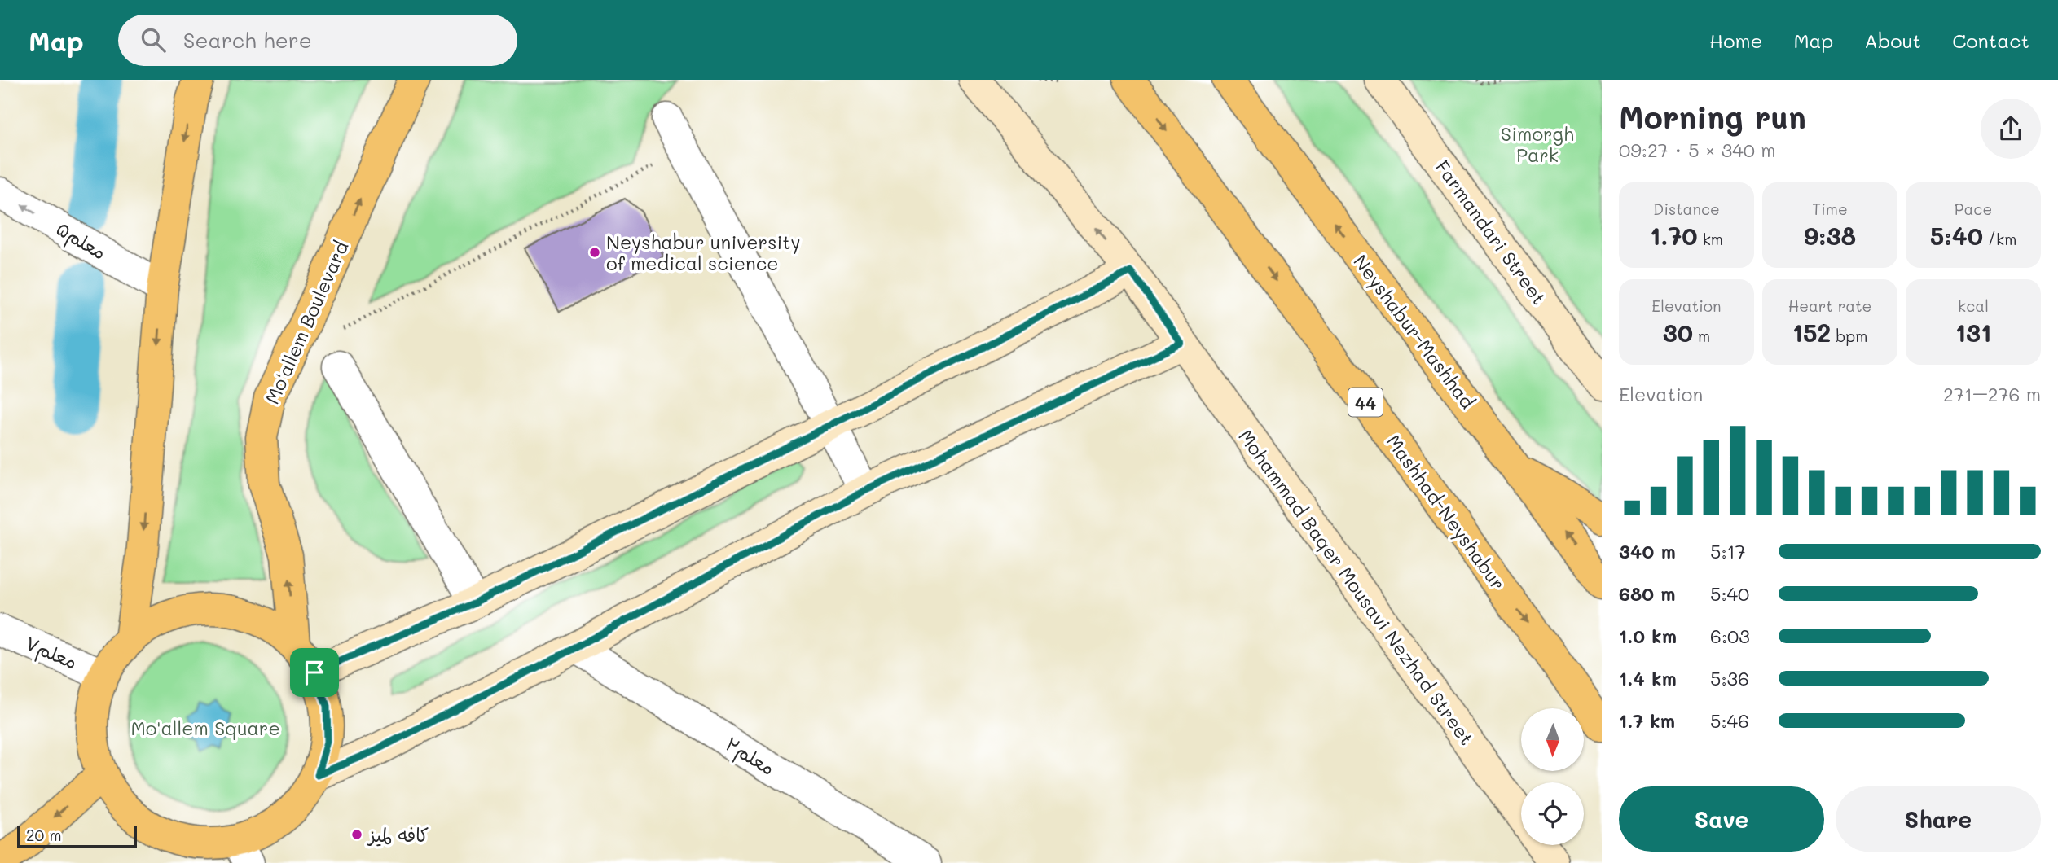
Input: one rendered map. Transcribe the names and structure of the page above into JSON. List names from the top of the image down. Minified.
{"streets":{"main road":["Farmandari Street","Mo'allem Boulevard","Neyshabur-Mashhad","44","Mashhad-Neyshabur","Mohammad Baqer Mousavi Nezhad Street"],"street":["معلم۵","معلم۷","معلم۲"]},"one_way":["معلم۵","Neyshabur-Mashhad","Mashhad-Neyshabur"],"parks":["Simorgh Park","Mo'allem Square"],"places":["Neyshabur university of medical science","کافه لمیز"],"scale_bar":"20 m","north":"bottom","page":{"header":"Map","search":"Search here","nav":["Home","Map","About","Contact"],"heading":["Morning run","09:27 · 5 × 340 m"],"stats":[["Distance","1.70 km"],["Time","9:38"],["Pace","5:40 /km"],["Elevation","30 m"],["Heart rate","152 bpm"],["kcal","131"]],"chart":["Elevation","271–276 m"],"list":[{"name":"340 m","note":"5:17"},{"name":"680 m","note":"5:40"},{"name":"1.0 km","note":"6:03"},{"name":"1.4 km","note":"5:36"},{"name":"1.7 km","note":"5:46"}],"buttons":["Save","Share"],"scale":"20 m"}}
